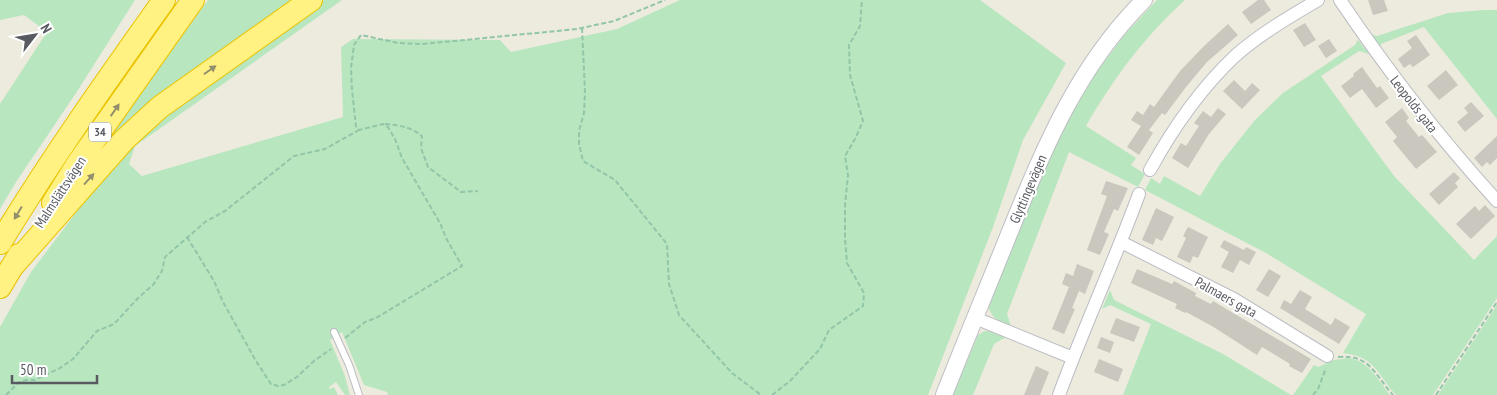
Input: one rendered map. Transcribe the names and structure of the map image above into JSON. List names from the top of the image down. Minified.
{"streets":{"highway":["34","Malmslättsvägen"],"street":["Leopolds gata","Glyttingevägen","Palmaers gata"]},"scale_bar":"50 m","north":"top right"}
